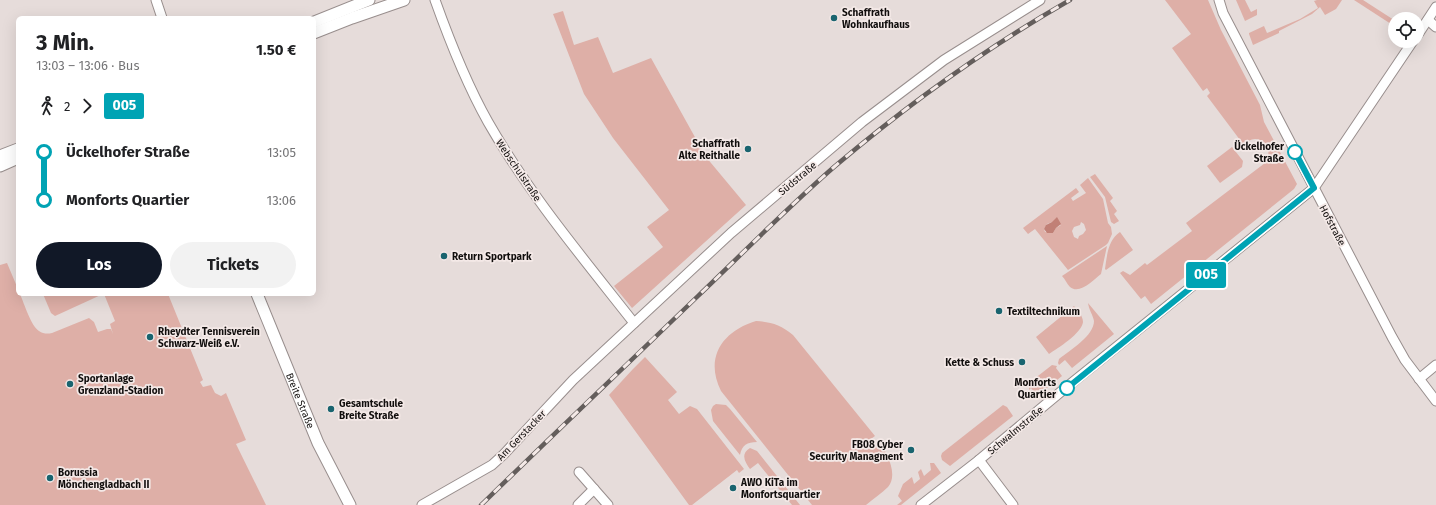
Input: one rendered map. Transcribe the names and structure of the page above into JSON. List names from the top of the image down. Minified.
{"streets":{"main road":["Breite Straße"],"street":["Webschulstraße","Südstraße","Hofstraße","Schwalmstraße","Am Gerstacker"]},"crossings":[["Webschulstraße","Südstraße"],["Südstraße","Am Gerstacker"],["Hofstraße","Schwalmstraße"]],"places":["Schaffrath Wohnkaufhaus","Schaffrath Alte Reithalle","Ückelhofer Straße","Return Sportpark","Textiltechnikum","Rheydter Tennisverein Schwarz-Weiß e.V.","Kette & Schuss","Sportanlage Grenzland-Stadion","Monforts Quartier","Gesamtschule Breite Straße","FB08 Cyber Security Managment","Borussia Mönchengladbach II","AWO KiTa im Monfortsquartier"],"lines":["bus line 005"],"page":{"on_map":"005","heading":["3 Min.","13:03 – 13:06 · Bus","1.50 €"],"legs":["2","005"],"list":[{"name":"Ückelhofer Straße","value":"13:05"},{"name":"Monforts Quartier","value":"13:06"}],"buttons":["Los","Tickets"]}}
